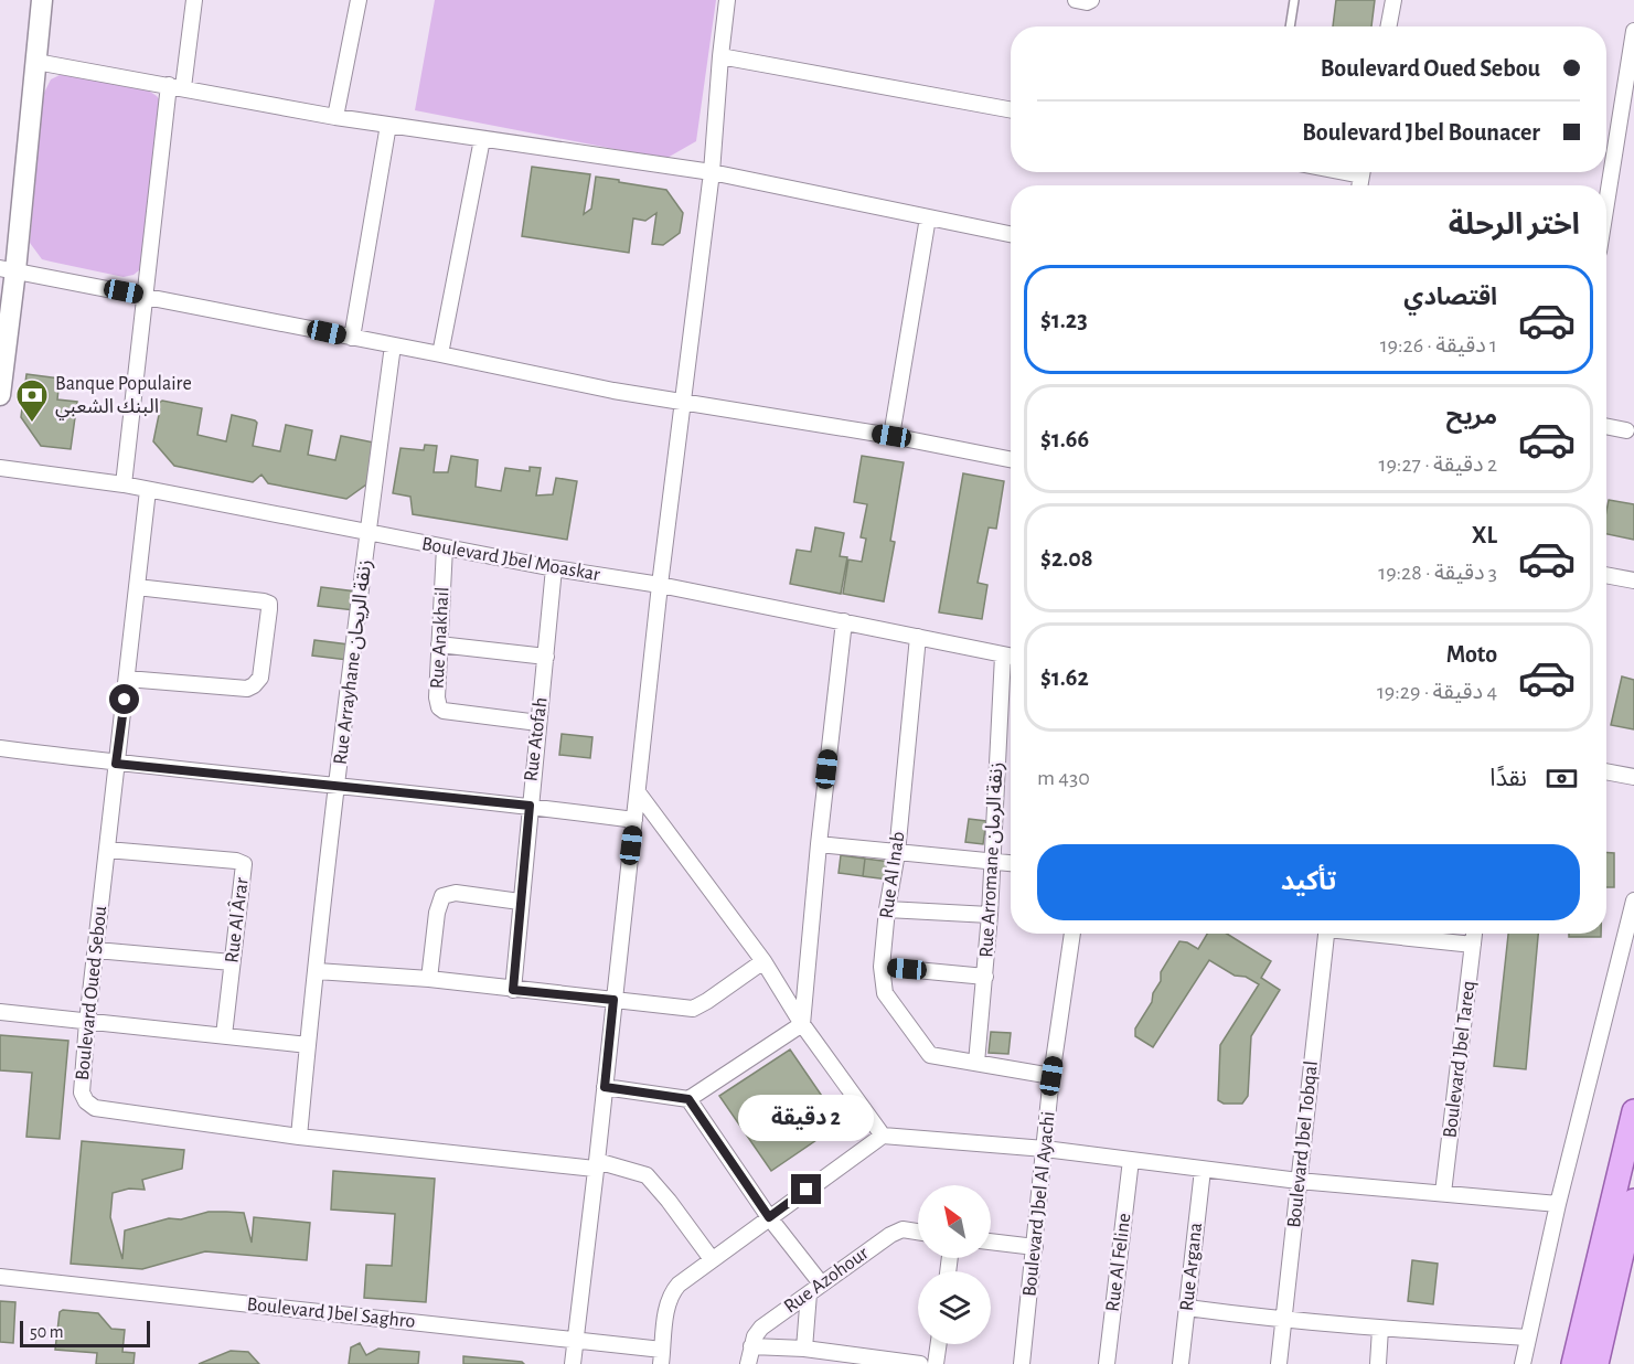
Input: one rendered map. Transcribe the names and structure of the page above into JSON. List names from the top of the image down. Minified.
{"streets":{"street":["Boulevard Jbel Moaskar","Rue Anakhail","Rue Arrayhane زنقة الريحان","Rue Atofah","Rue Arromane زنقة الرمان","Rue Al Inab","Rue Al Ârar","Boulevard Oued Sebou","Boulevard Jbel Tareq","Boulevard Jbel Tobqal","Boulevard Jbel Al Ayachi","Rue Al Feline","Rue Argana","Rue Azohour","Boulevard Jbel Saghro"]},"crossings":[["Boulevard Jbel Moaskar","Rue Anakhail"],["Boulevard Jbel Moaskar","Rue Arrayhane زنقة الريحان"],["Boulevard Jbel Moaskar","Rue Atofah"],["Boulevard Jbel Moaskar","Rue Arromane زنقة الرمان"],["Boulevard Jbel Moaskar","Rue Al Inab"],["Boulevard Jbel Moaskar","Boulevard Oued Sebou"],["Rue Anakhail","Rue Atofah"],["Rue Arrayhane زنقة الريحان","Boulevard Oued Sebou"],["Rue Arromane زنقة الرمان","Rue Al Inab"],["Rue Al Inab","Boulevard Jbel Al Ayachi"],["Rue Al Ârar","Boulevard Oued Sebou"]],"places":{"bank":["Banque Populaire البنك الشعبي"]},"scale_bar":"50 m","north":"top left","page":{"banner":["Boulevard Oued Sebou","Boulevard Jbel Bounacer"],"heading":"اختر الرحلة","list":[{"name":"اقتصادي","note":"1 دقيقة · 19:26","value":"$1.23"},{"name":"مريح","note":"2 دقيقة · 19:27","value":"$1.66"},{"name":"XL","note":"3 دقيقة · 19:28","value":"$2.08"},{"name":"Moto","note":"4 دقيقة · 19:29","value":"$1.62"}],"pay":["نقدًا","430 m"],"buttons":"تأكيد","bubble":"2 دقيقة","scale":"50 m"}}
